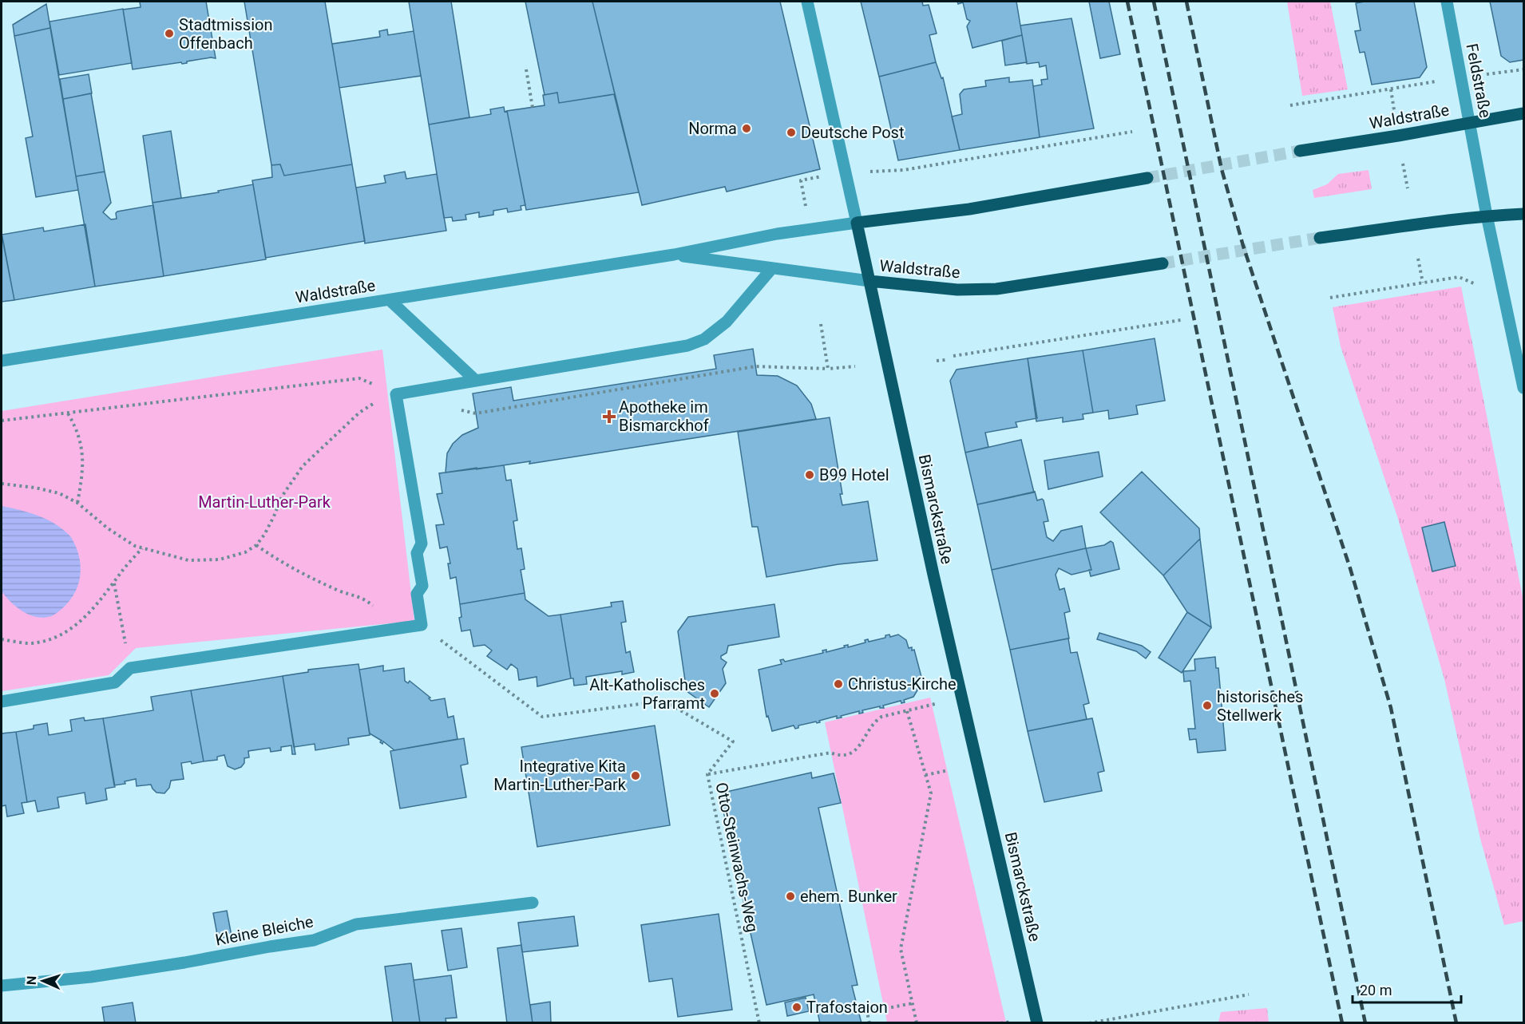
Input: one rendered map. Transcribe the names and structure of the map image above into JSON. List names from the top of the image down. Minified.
{"streets":{"main road":["Waldstraße","Bismarckstraße"],"street":["Feldstraße","Kleine Bleiche"],"path":["Otto-Steinwachs-Weg"]},"crossings":[["Feldstraße","Waldstraße"],["Waldstraße","Bismarckstraße"]],"parks":["Martin-Luther-Park"],"places":{"other":["Stadtmission Offenbach","Norma","Deutsche Post","B99 Hotel","Christus-Kirche","Alt-Katholisches Pfarramt","historisches Stellwerk","Integrative Kita Martin-Luther-Park","ehem. Bunker","Trafostaion"],"health":["Apotheke im Bismarckhof"]},"scale_bar":"20 m","north":"left"}
